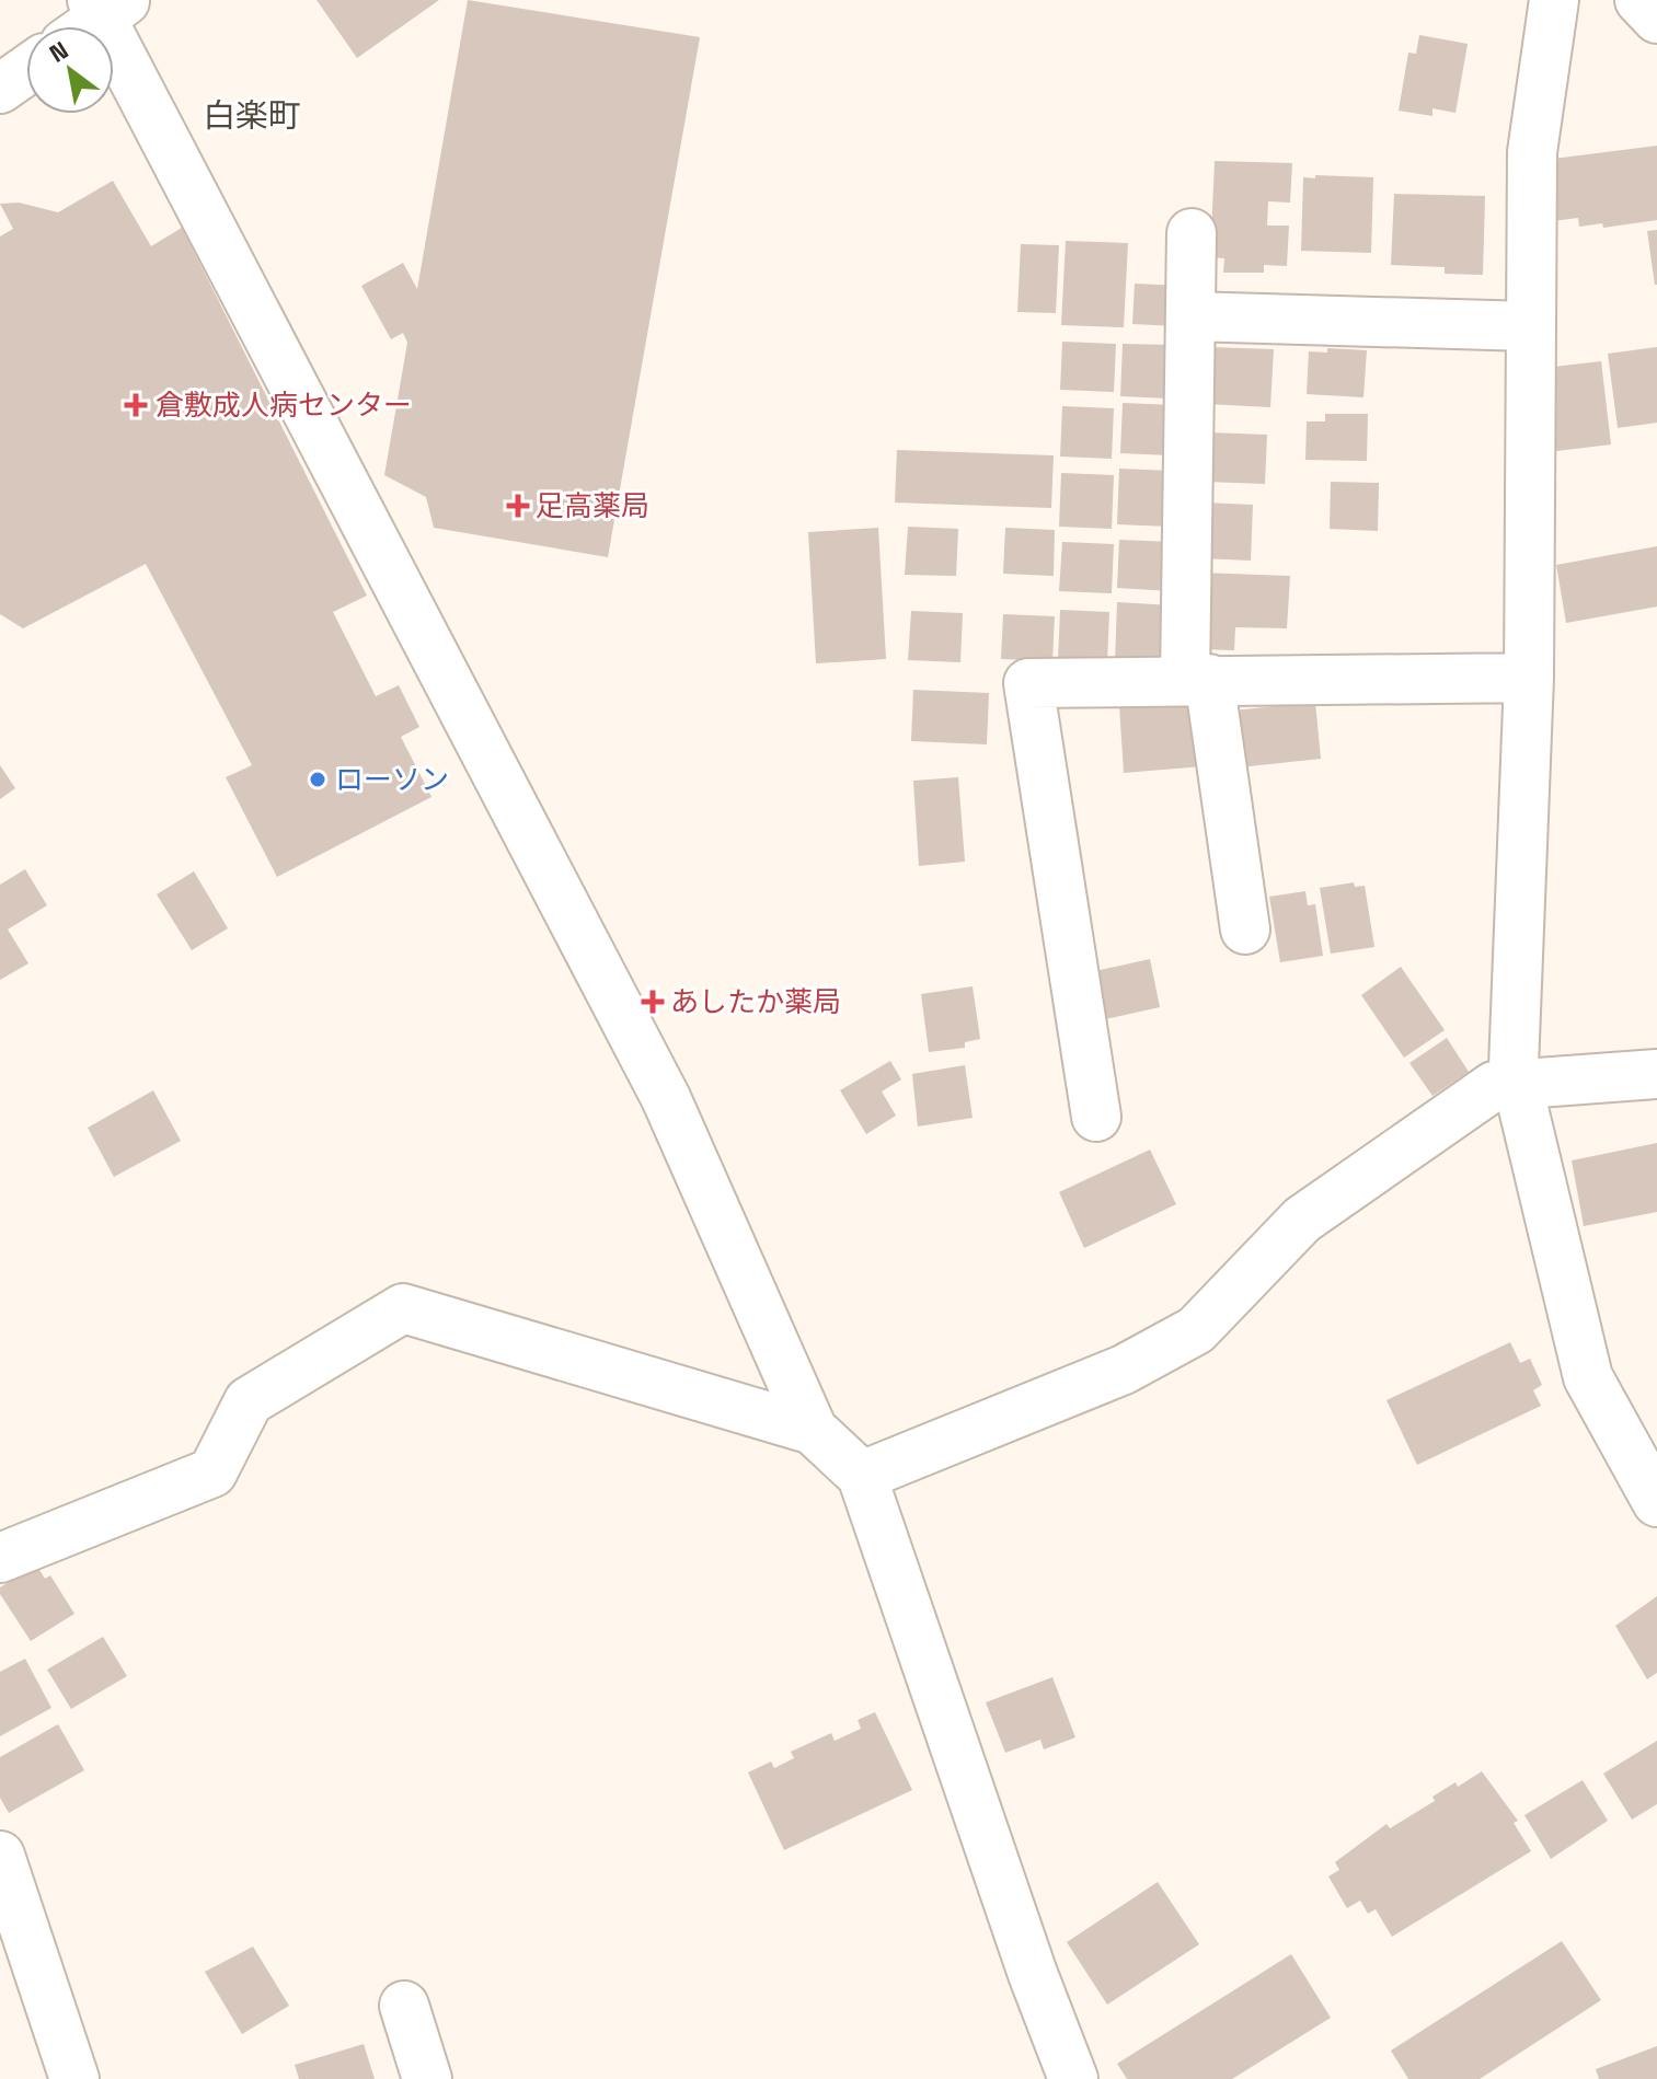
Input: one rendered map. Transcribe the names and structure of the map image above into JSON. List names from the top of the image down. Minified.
{"districts":["白楽町"],"places":{"health":["倉敷成人病センター","足高薬局","あしたか薬局"],"other":["ローソン"]},"north":"top left"}
